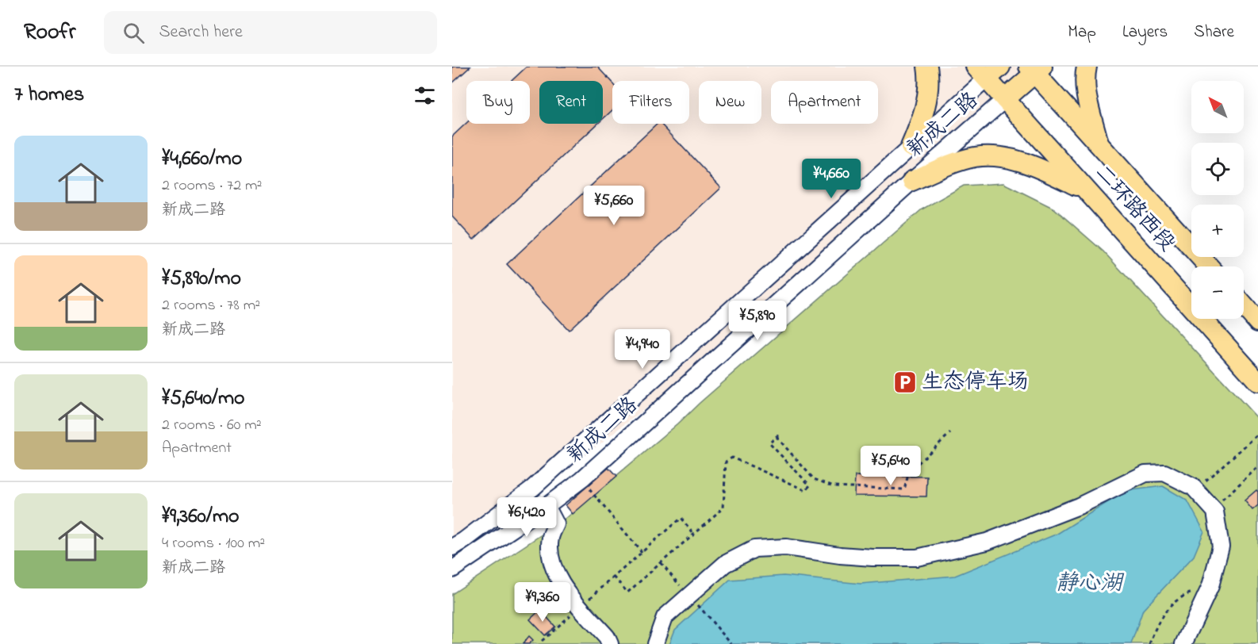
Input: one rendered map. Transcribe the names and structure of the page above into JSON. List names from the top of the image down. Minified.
{"streets":{"main road":["二环路西段"],"street":["新成二路"]},"crossings":[["新成二路","二环路西段"]],"water":["静心湖"],"places":{"parking":["生态停车场"]},"north":"top left","page":{"header":"Roofr","search":"Search here","nav":["Map","Layers","Share"],"heading":"7 homes","map_buttons":["+","−"],"chip":["Buy","Rent","Filters","New","Apartment"],"list":[{"name":"¥4,660/mo","note":"2 rooms · 72 m² · 新成二路"},{"name":"¥5,890/mo","note":"2 rooms · 78 m² · 新成二路"},{"name":"¥5,640/mo","note":"2 rooms · 60 m² · Apartment"},{"name":"¥9,360/mo","note":"4 rooms · 100 m² · 新成二路"}],"price":["¥4,660","¥5,660","¥5,890","¥4,940","¥5,640","¥6,420","¥9,360"]}}
